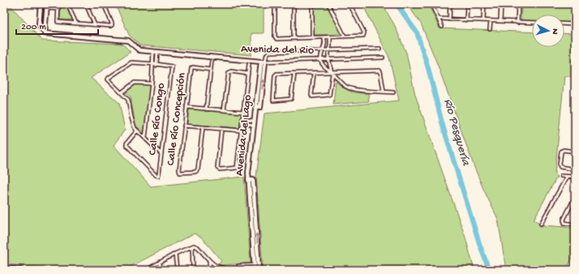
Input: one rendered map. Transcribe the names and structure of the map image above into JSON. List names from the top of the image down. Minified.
{"streets":{"street":["Avenida del Rio","Calle Río Congo","Calle Río Concepción","Avenida del Lago"]},"crossings":[["Avenida del Rio","Avenida del Lago"]],"water":["Río Pesquería"],"scale_bar":"200 m","north":"right"}
